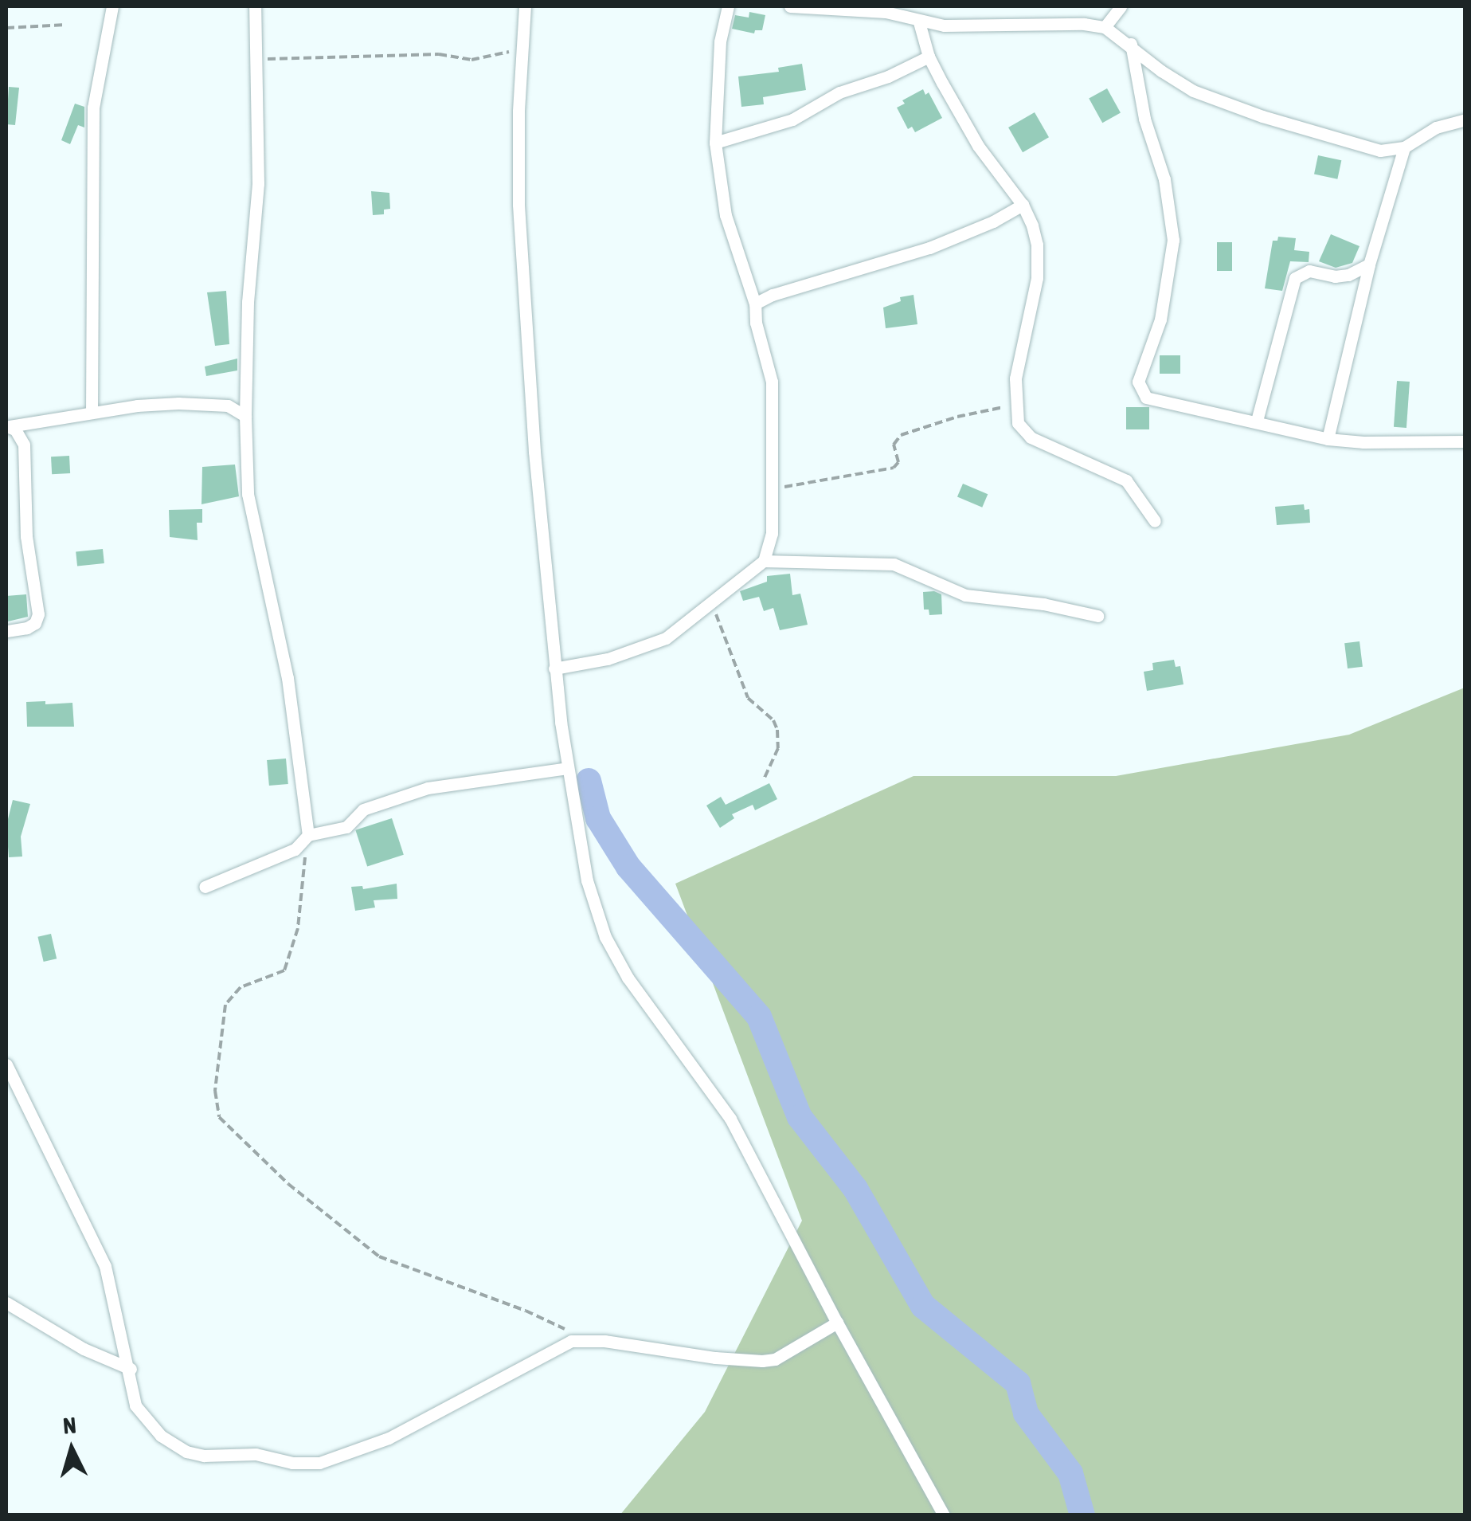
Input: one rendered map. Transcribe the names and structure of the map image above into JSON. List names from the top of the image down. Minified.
{"north":"top"}
